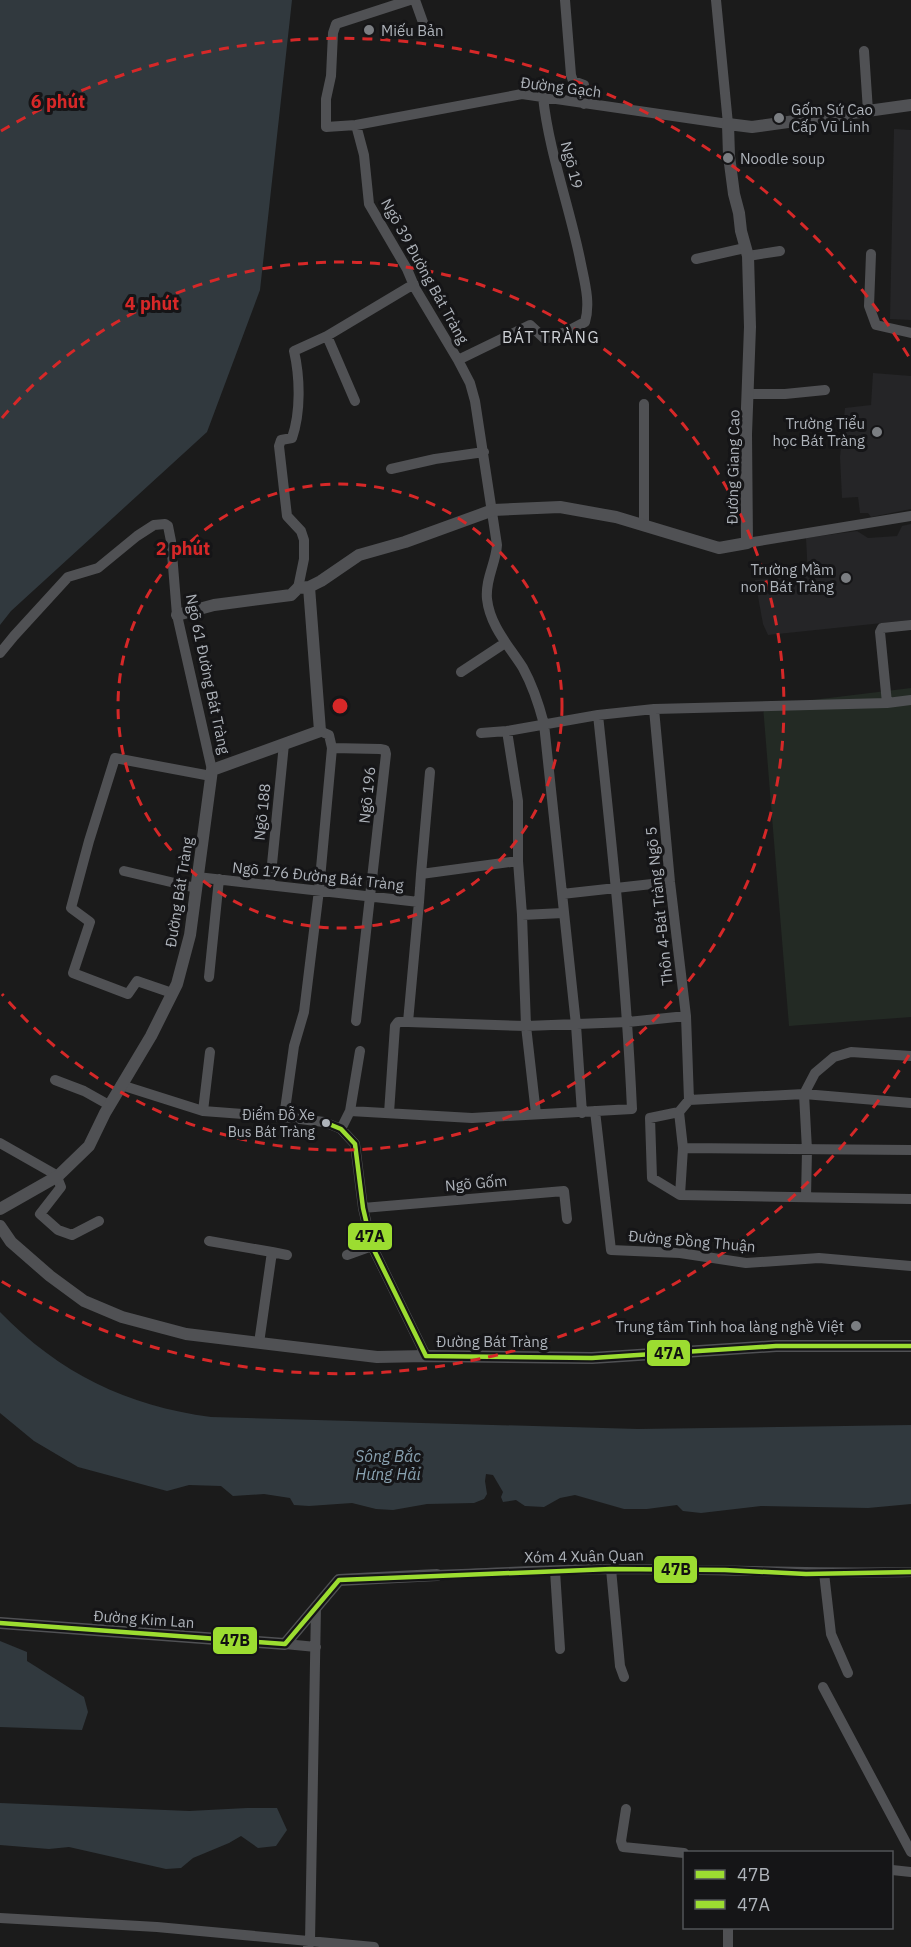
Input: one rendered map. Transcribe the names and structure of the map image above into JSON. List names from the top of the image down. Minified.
{"streets":{"street":["Đường Gạch","Ngõ 19","Ngõ 39 Đường Bát Tràng","Đường Giang Cao","Ngõ 61 Đường Bát Tràng","Ngõ 196","Ngõ 188","Ngõ 176 Đường Bát Tràng","Đường Bát Tràng","Thôn 4-Bát Tràng Ngõ 5","Ngõ Gốm","Đường Đồng Thuận","Xóm 4 Xuân Quan","Đường Kim Lan"]},"crossings":[["Đường Gạch","Ngõ 19"],["Đường Gạch","Ngõ 39 Đường Bát Tràng"],["Đường Gạch","Đường Giang Cao"],["Ngõ 19","Ngõ 39 Đường Bát Tràng"],["Ngõ 39 Đường Bát Tràng","Đường Giang Cao"],["Đường Giang Cao","Ngõ 61 Đường Bát Tràng"],["Ngõ 61 Đường Bát Tràng","Đường Bát Tràng"],["Ngõ 196","Ngõ 176 Đường Bát Tràng"],["Ngõ 188","Ngõ 176 Đường Bát Tràng"],["Ngõ 176 Đường Bát Tràng","Đường Bát Tràng"]],"districts":["BÁT TRÀNG"],"water":["Sông Bắc Hưng Hải"],"places":["Miếu Bản","Gốm Sứ Cao Cấp Vũ Linh","Noodle soup","Trường Tiểu học Bát Tràng","Trường Mầm non Bát Tràng","Điểm Đỗ Xe Bus Bát Tràng","Trung tâm Tinh hoa làng nghề Việt"],"lines":["transit line 47A","transit line 47B"],"legend":["47B","47A"],"rings":["6 phút","4 phút","2 phút"]}
